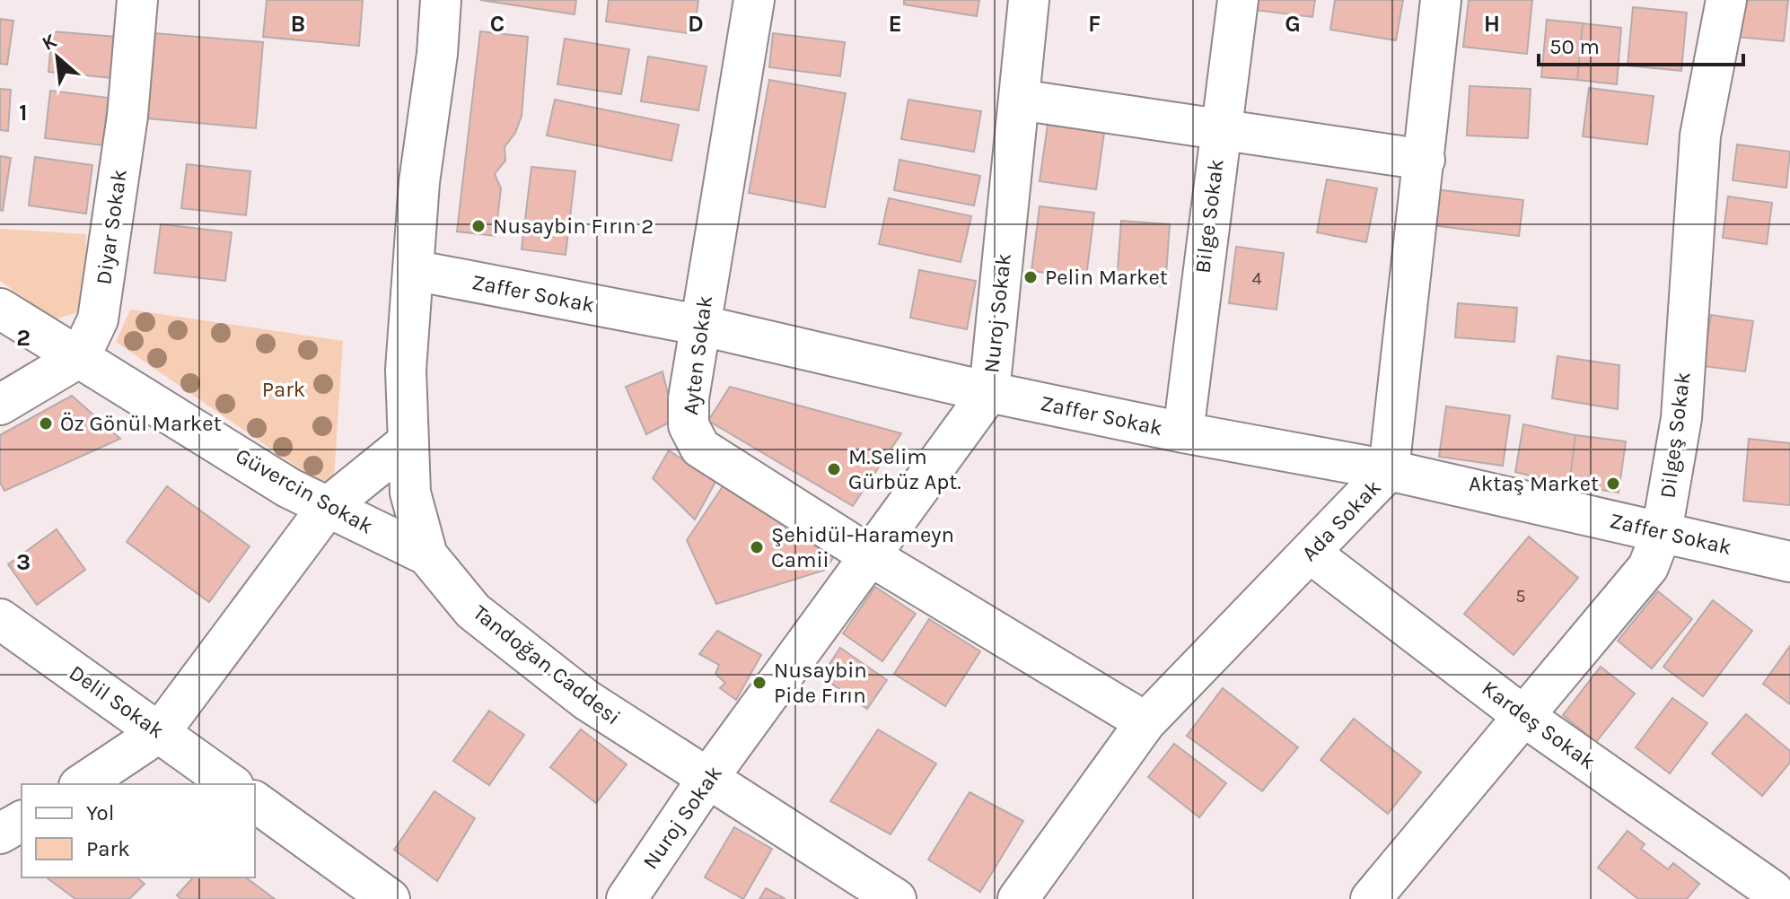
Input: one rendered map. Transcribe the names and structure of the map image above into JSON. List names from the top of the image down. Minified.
{"streets":{"street":["Bilge Sokak","Diyar Sokak","Zaffer Sokak","Nuroj Sokak","Ayten Sokak","Dilgeş Sokak","Güvercin Sokak","Ada Sokak","Tandoğan Caddesi","Delil Sokak","Kardeş Sokak"]},"crossings":[["Bilge Sokak","Zaffer Sokak"],["Diyar Sokak","Güvercin Sokak"],["Zaffer Sokak","Nuroj Sokak"],["Zaffer Sokak","Ayten Sokak"],["Zaffer Sokak","Dilgeş Sokak"],["Zaffer Sokak","Ada Sokak"],["Zaffer Sokak","Tandoğan Caddesi"],["Nuroj Sokak","Ayten Sokak"],["Nuroj Sokak","Tandoğan Caddesi"],["Ayten Sokak","Ada Sokak"],["Dilgeş Sokak","Kardeş Sokak"],["Güvercin Sokak","Tandoğan Caddesi"],["Ada Sokak","Kardeş Sokak"]],"parks":["Park"],"places":["Nusaybin Fırın 2","Pelin Market","Öz Gönül Market","M.Selim Gürbüz Apt.","Aktaş Market","Şehidül-Harameyn Camii","Nusaybin Pide Fırın"],"house_numbers":["4","5"],"legend":["Yol","Park"],"scale_bar":"50 m","north":"top left","grid":{"columns":["B","C","D","E","F","G","H"],"rows":["1","2","3"]}}
